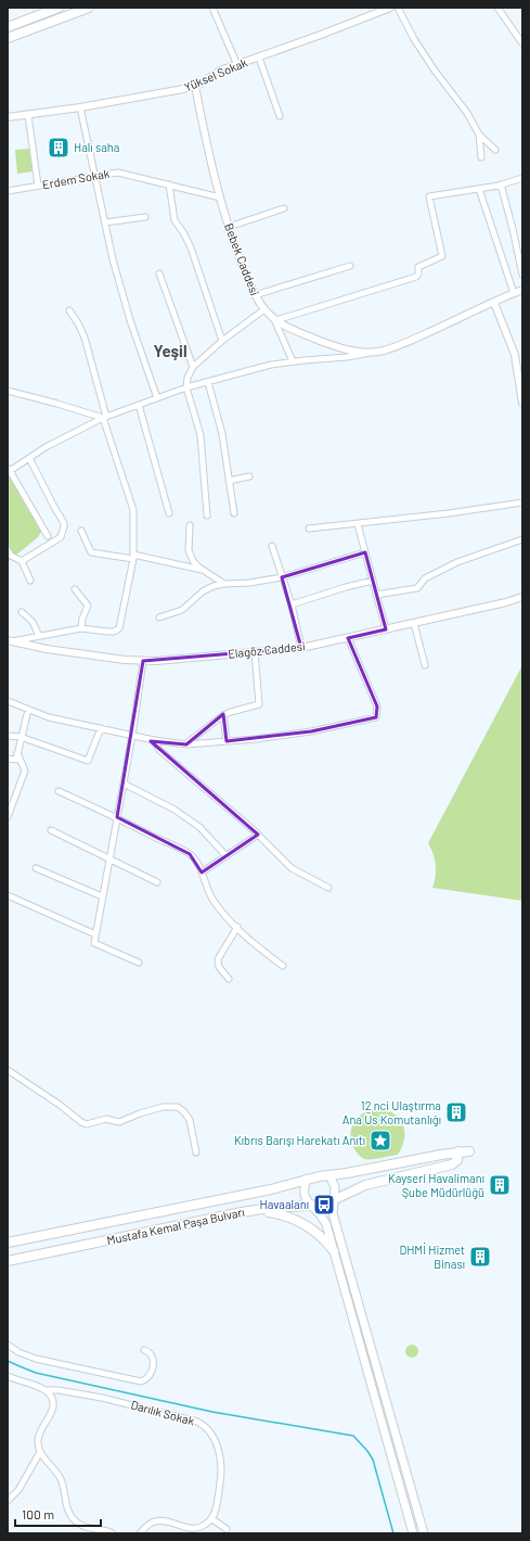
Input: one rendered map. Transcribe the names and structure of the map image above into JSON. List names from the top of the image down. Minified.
{"streets":{"main road":["Mustafa Kemal Paşa Bulvarı"],"street":["Yüksel Sokak","Erdem Sokak","Bebek Caddesi","Elagöz Caddesi","Darılık Sokak"]},"crossings":[["Yüksel Sokak","Bebek Caddesi"],["Erdem Sokak","Bebek Caddesi"]],"districts":["Yeşil"],"places":{"building":["Halı saha","12 nci Ulaştırma Ana Üs Komutanlığı","Kayseri Havalimanı Şube Müdürlüğü","DHMİ Hizmet Binası"],"place":["Kıbrıs Barışı Harekatı Anıtı"],"bus stop":["Havaalanı"]},"scale_bar":"100 m"}
